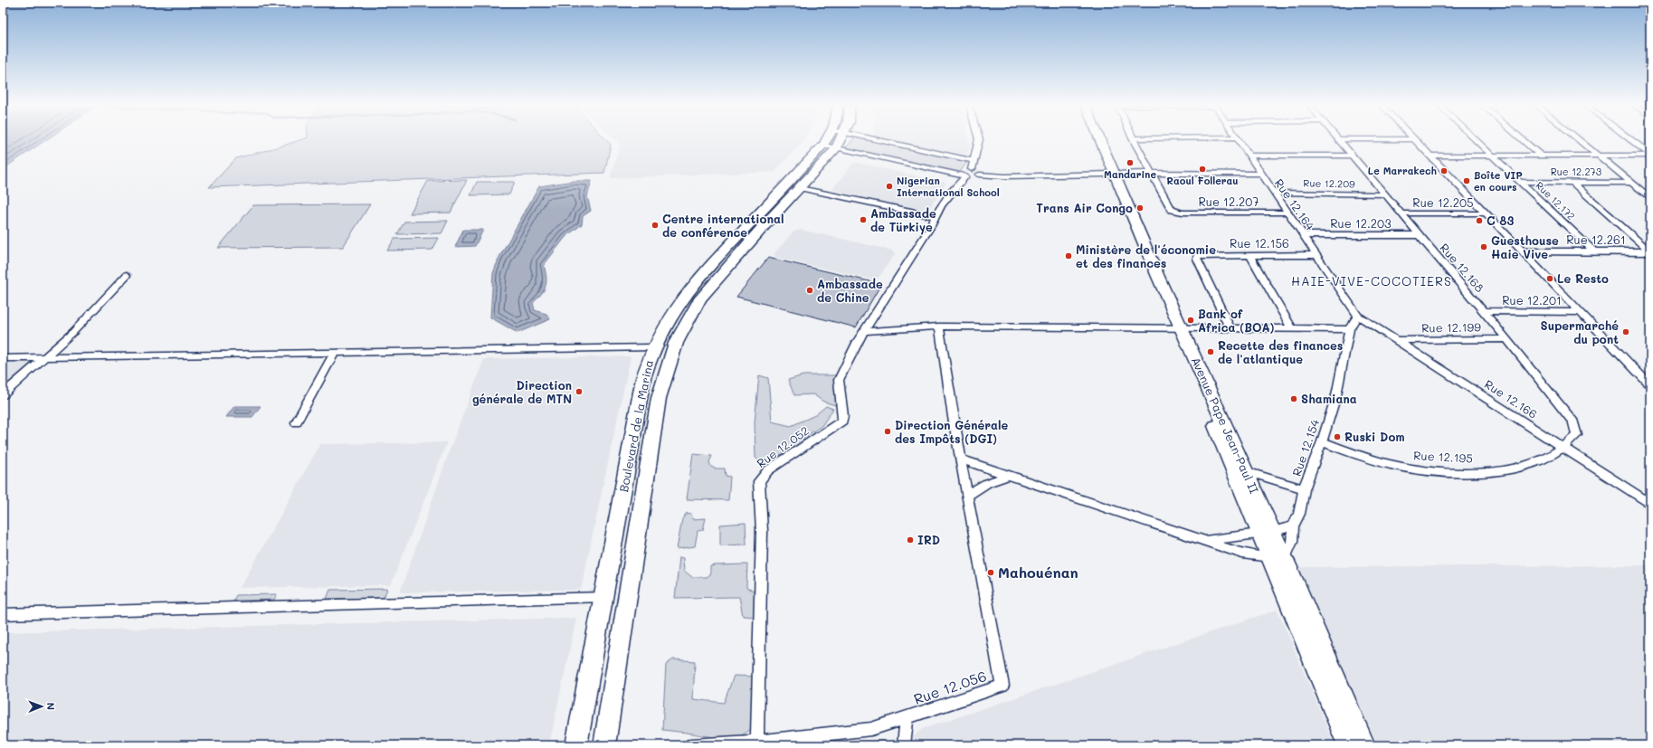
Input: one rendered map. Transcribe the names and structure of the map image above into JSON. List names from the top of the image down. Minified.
{"streets":{"main road":["Avenue Pape Jean-Paul II","Boulevard de la Marina"],"street":["Rue 12.273","Rue 12.209","Rue 12.172","Rue 12.207","Rue 12.205","Rue 12.164","Rue 12.203","Rue 12.261","Rue 12.156","Rue 12.168","Rue 12.201","Rue 12.199","Rue 12.166","Rue 12.052","Rue 12.154","Rue 12.195","Rue 12.056"]},"crossings":[["Rue 12.273","Rue 12.172"],["Rue 12.209","Rue 12.164"],["Rue 12.209","Rue 12.168"],["Rue 12.172","Rue 12.261"],["Rue 12.207","Rue 12.164"],["Rue 12.205","Rue 12.168"],["Rue 12.164","Rue 12.203"],["Rue 12.164","Rue 12.156"],["Rue 12.164","Rue 12.166"],["Rue 12.164","Rue 12.154"],["Rue 12.203","Rue 12.168"],["Rue 12.168","Rue 12.201"],["Rue 12.168","Rue 12.199"],["Rue 12.168","Rue 12.166"],["Rue 12.168","Rue 12.195"],["Rue 12.199","Rue 12.166"],["Rue 12.166","Rue 12.154"],["Rue 12.166","Rue 12.195"],["Avenue Pape Jean-Paul II","Rue 12.154"],["Rue 12.052","Rue 12.056"],["Rue 12.154","Rue 12.195"]],"districts":["HAIE-VIVE-COCOTIERS"],"places":["Mandarine","Raoul Follerau","Le Marrakech","Boîte VIP en cours","Nigerian International School","Trans Air Congo","Ambassade de Türkiye","C 83","Centre international de conférence","Guesthouse Haie Vive","Ministère de l'économie et des finances","Le Resto","Ambassade de Chine","Bank of Africa (BOA)","Supermarché du pont","Recette des finances de l'atlantique","Direction générale de MTN","Shamiana","Direction Générale des Impôts (DGI)","Ruski Dom","IRD","Mahouénan"],"north":"right"}
